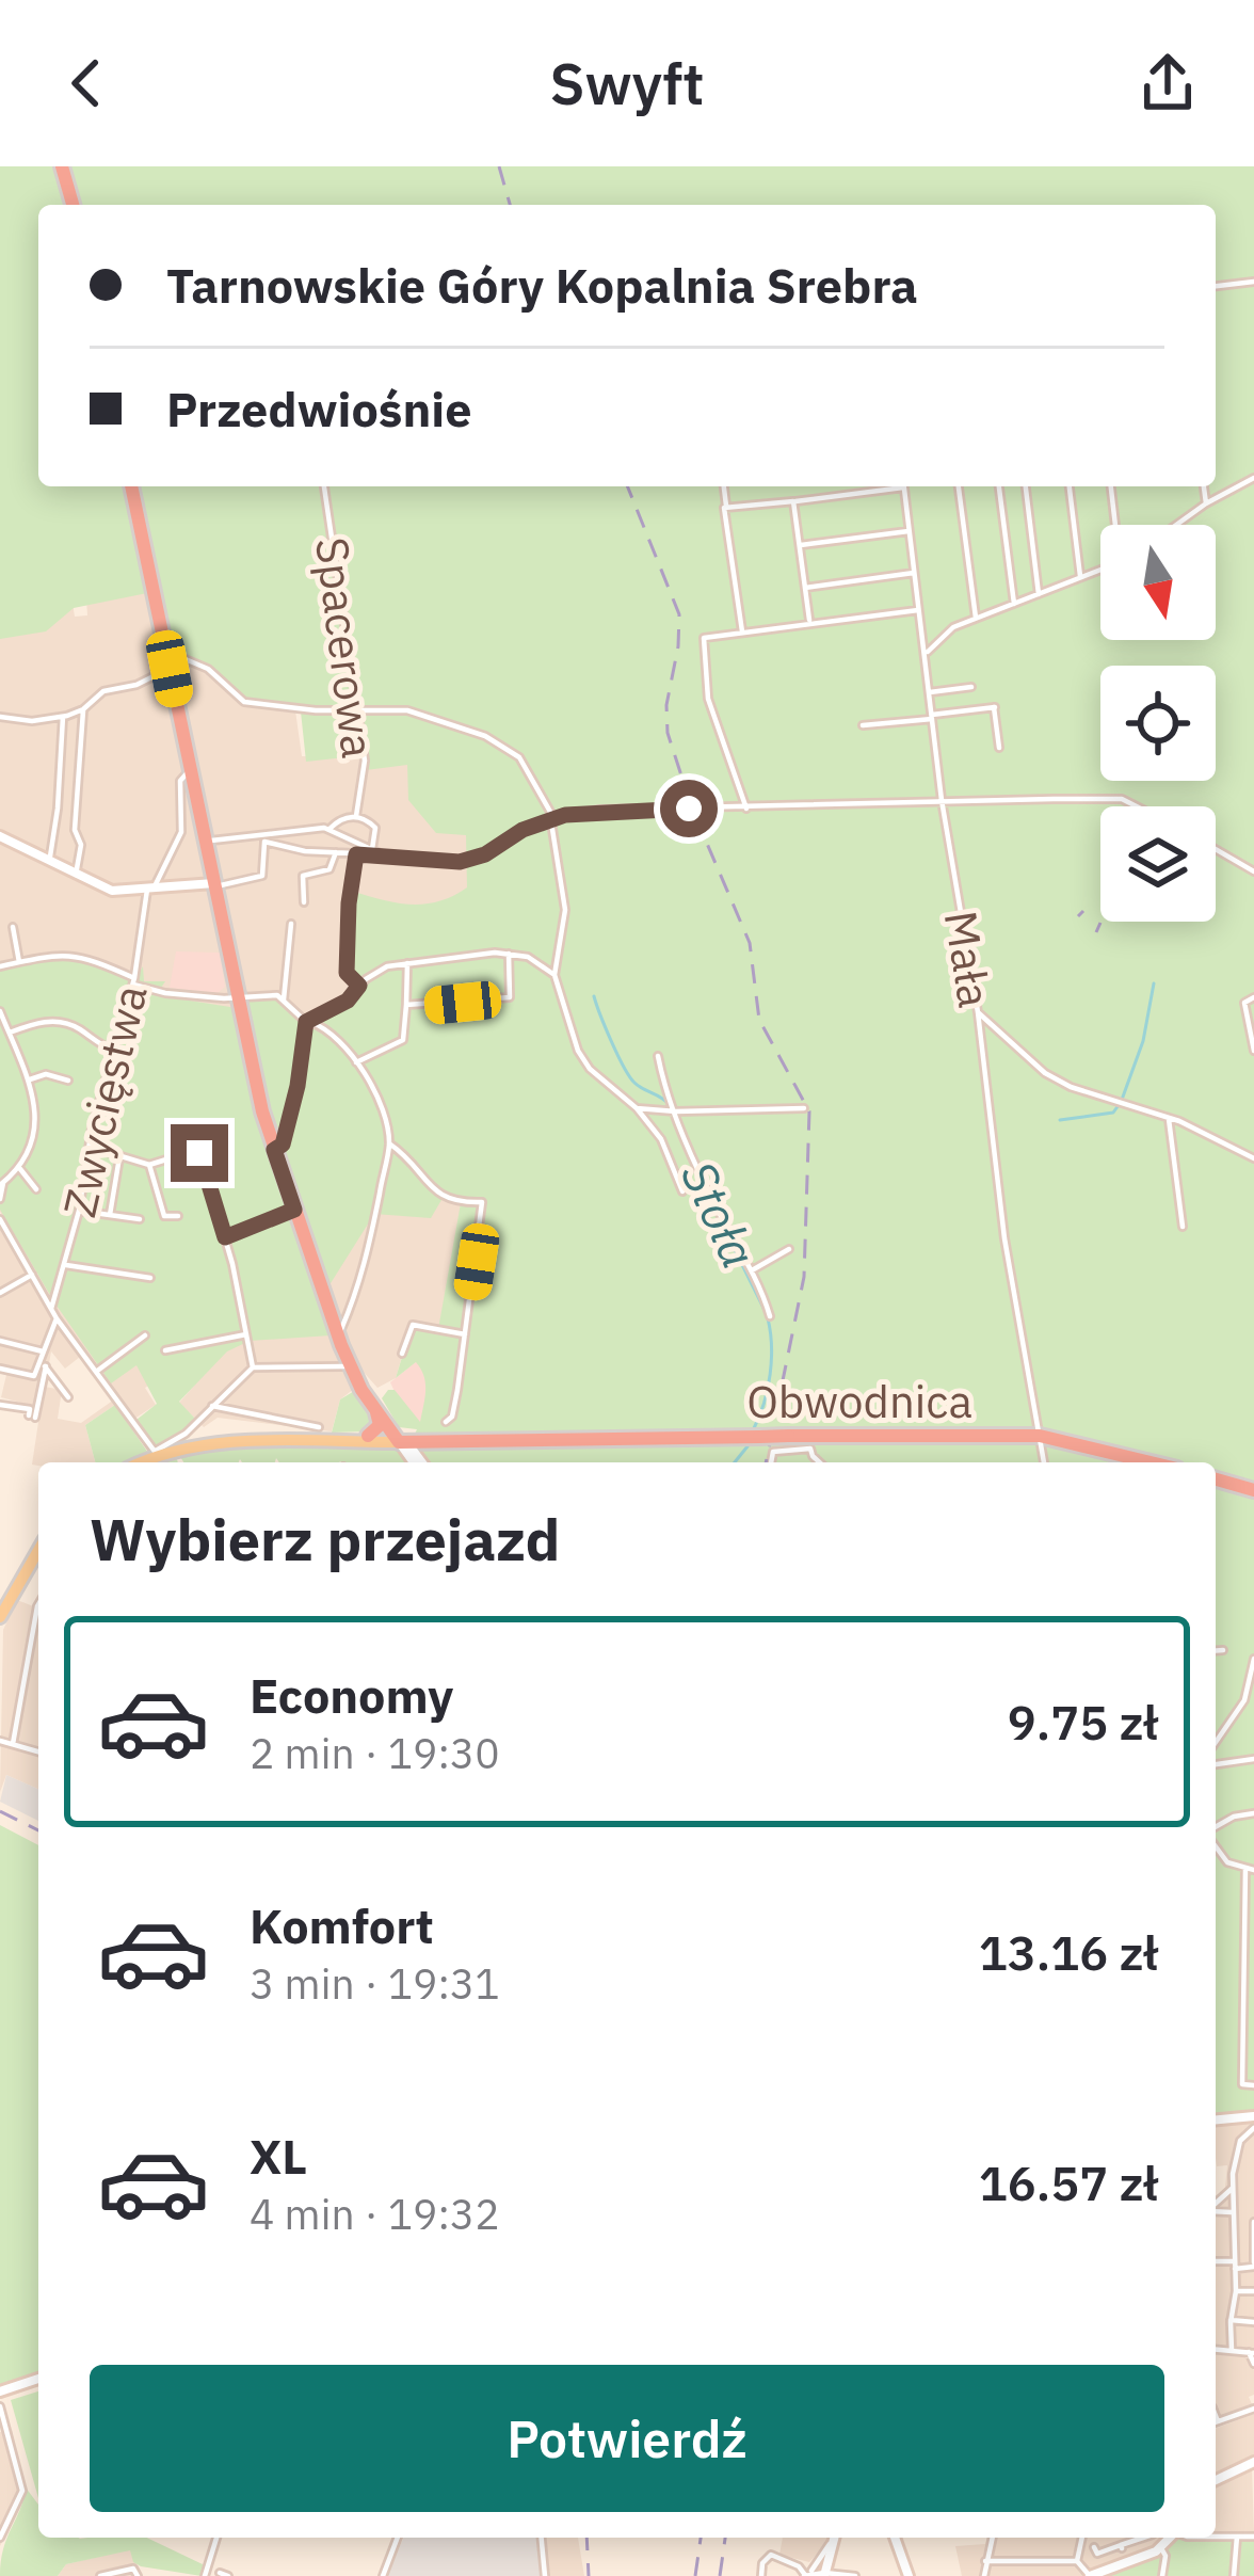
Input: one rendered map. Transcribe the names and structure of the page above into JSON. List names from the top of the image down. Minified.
{"streets":{"highway":["Obwodnica"],"street":["Spacerowa","Mała","Zwycięstwa"]},"crossings":[["Mała","Obwodnica"]],"water":["Stoła"],"north":"bottom","page":{"header":"Swyft","banner":["Tarnowskie Góry Kopalnia Srebra","Przedwiośnie"],"heading":"Wybierz przejazd","list":[{"name":"Economy","note":"2 min · 19:30","value":"9.75 zł"},{"name":"Komfort","note":"3 min · 19:31","value":"13.16 zł"},{"name":"XL","note":"4 min · 19:32","value":"16.57 zł"}],"buttons":"Potwierdź"}}
